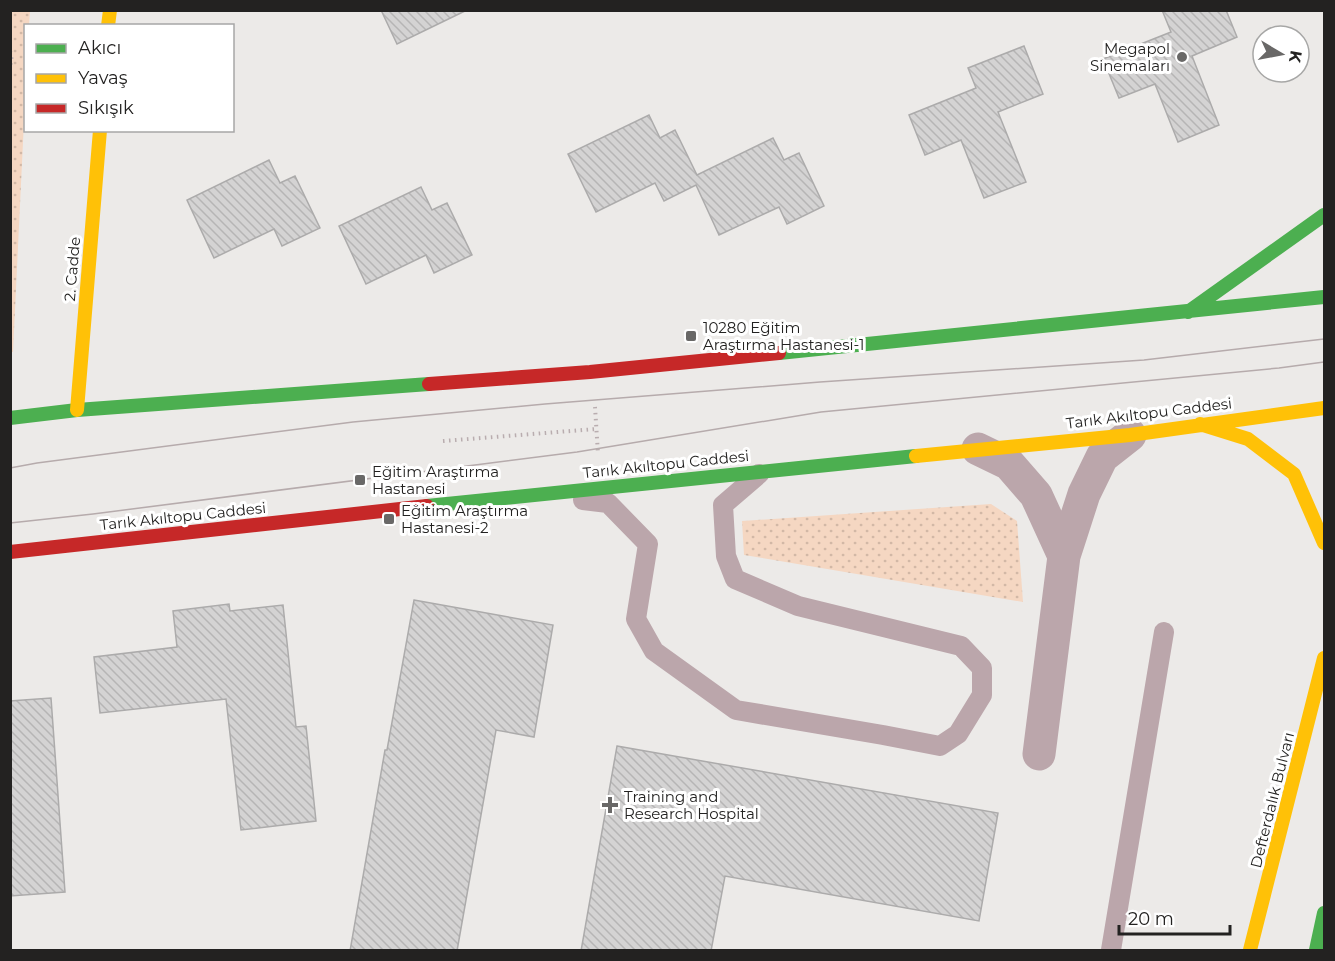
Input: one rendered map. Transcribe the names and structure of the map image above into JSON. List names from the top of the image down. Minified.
{"streets":{"main road":["2. Cadde","Tarık Akıltopu Caddesi","Defterdalık Bulvarı"]},"places":{"other":["Megapol Sinemaları"],"transit":["10280 Eğitim Araştırma Hastanesi-1","Eğitim Araştırma Hastanesi","Eğitim Araştırma Hastanesi-2"],"health":["Training and Research Hospital"]},"legend":["Akıcı","Yavaş","Sıkışık"],"scale_bar":"20 m","north":"right"}
